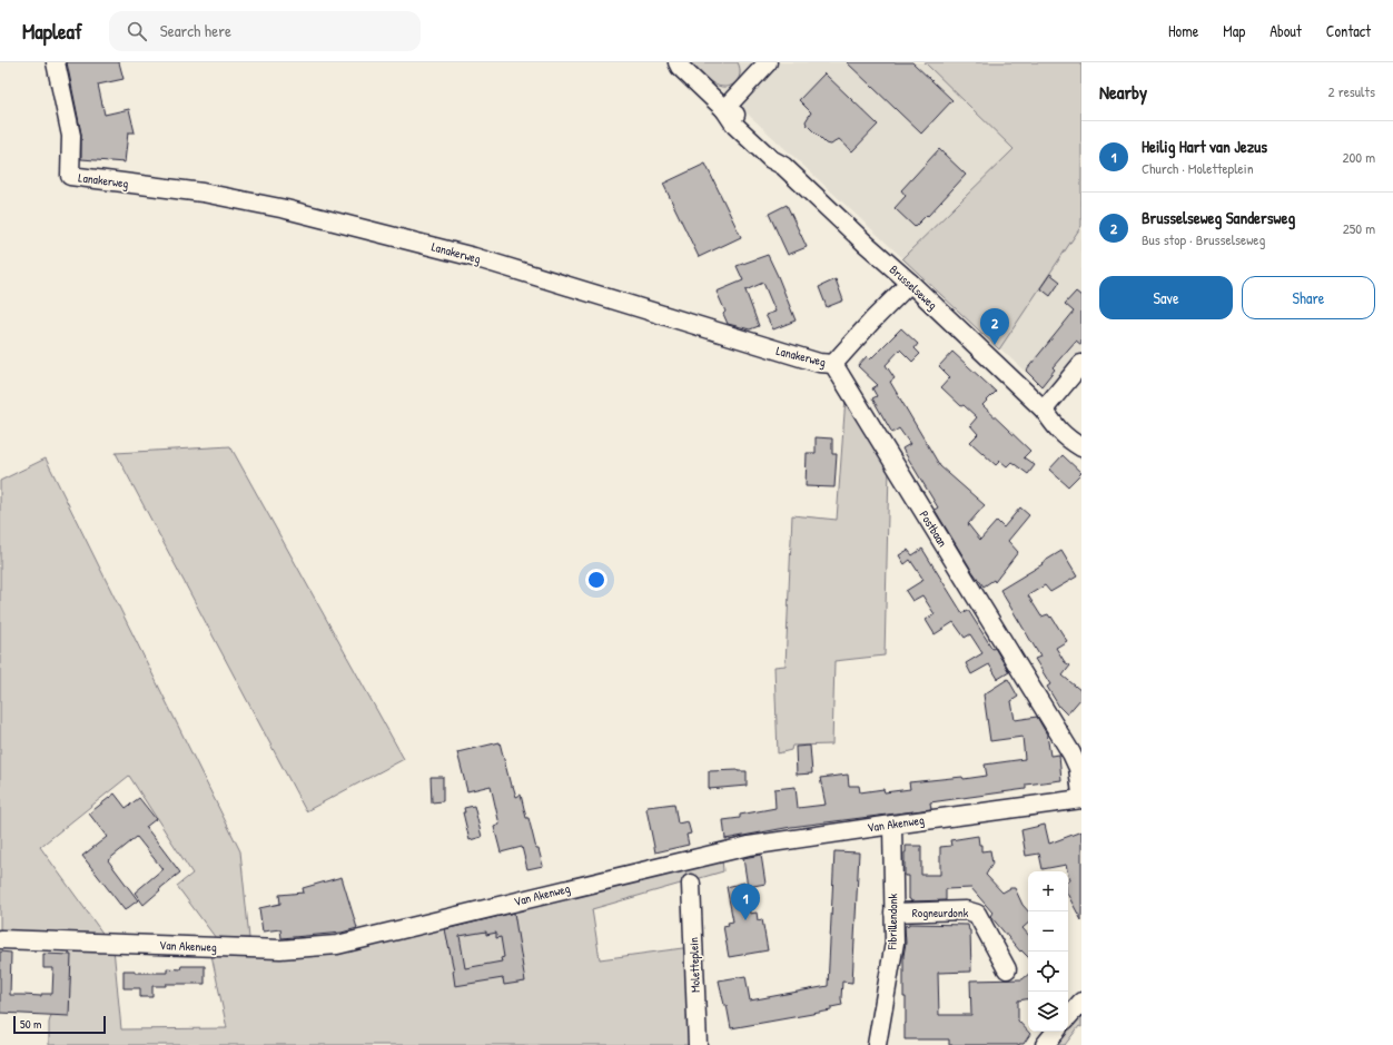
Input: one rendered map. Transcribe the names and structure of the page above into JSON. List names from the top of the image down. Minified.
{"streets":{"street":["Lanakerweg","Brusselseweg","Postbaan","Van Akenweg","Rogneurdonk","Fibrillendonk","Moletteplein"]},"crossings":[["Lanakerweg","Postbaan"],["Van Akenweg","Fibrillendonk"],["Rogneurdonk","Fibrillendonk"]],"scale_bar":"50 m","page":{"header":"Mapleaf","search":"Search here","nav":["Home","Map","About","Contact"],"heading":["Nearby","2 results"],"list":[{"mark":"1","name":"Heilig Hart van Jezus","note":"Church · Moletteplein","value":"200 m"},{"mark":"2","name":"Brusselseweg Sandersweg","note":"Bus stop · Brusselseweg","value":"250 m"}],"buttons":["Save","Share"],"pins":["2","1"],"map_buttons":["+","−"],"scale":"50 m"}}
